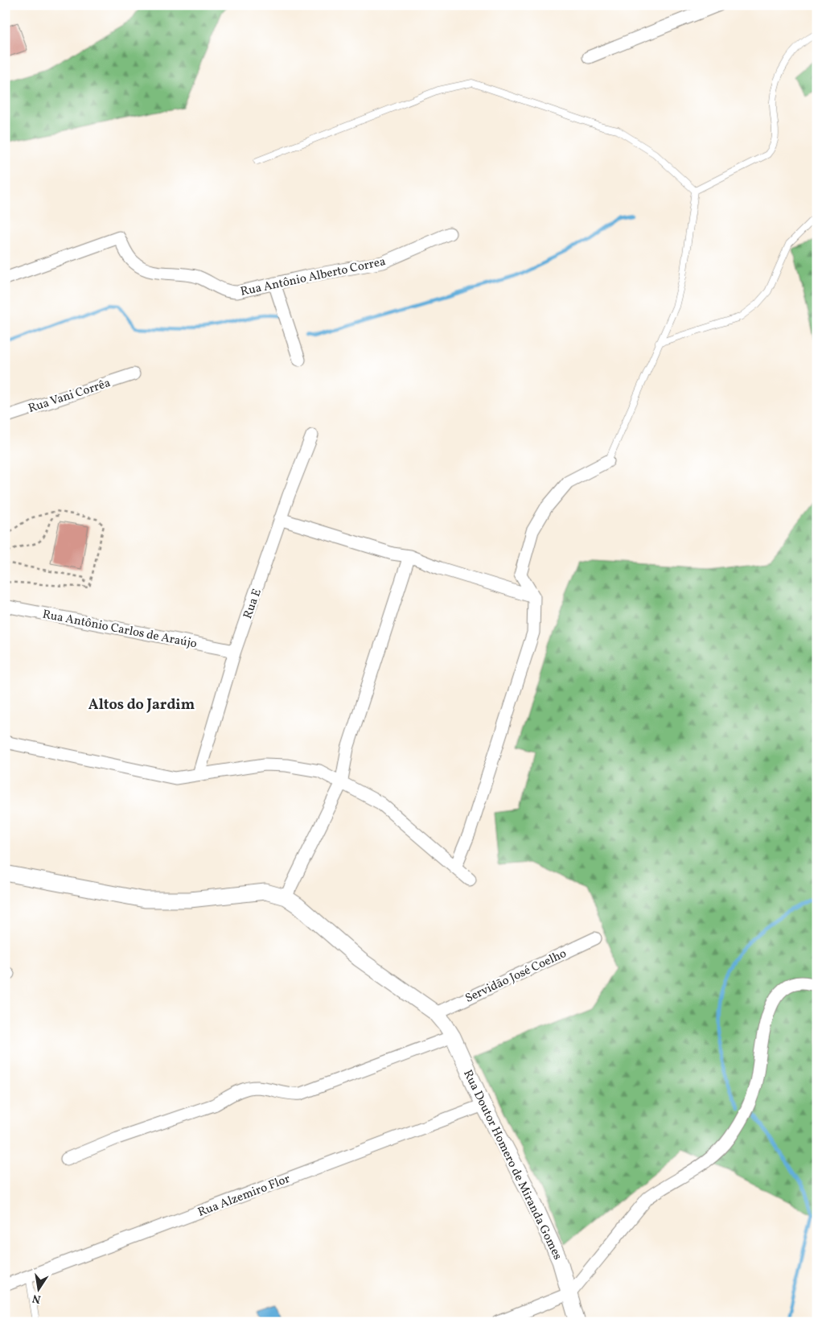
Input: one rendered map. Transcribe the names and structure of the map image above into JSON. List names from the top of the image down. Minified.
{"streets":{"street":["Rua Antônio Alberto Correa","Rua Vani Corrêa","Rua E","Rua Antônio Carlos de Araújo","Servidão José Coelho","Rua Doutor Homero de Miranda Gomes","Rua Alzemiro Flor"]},"crossings":[["Rua E","Rua Antônio Carlos de Araújo"],["Servidão José Coelho","Rua Doutor Homero de Miranda Gomes"],["Rua Doutor Homero de Miranda Gomes","Rua Alzemiro Flor"]],"districts":["Altos do Jardim"],"north":"bottom"}
